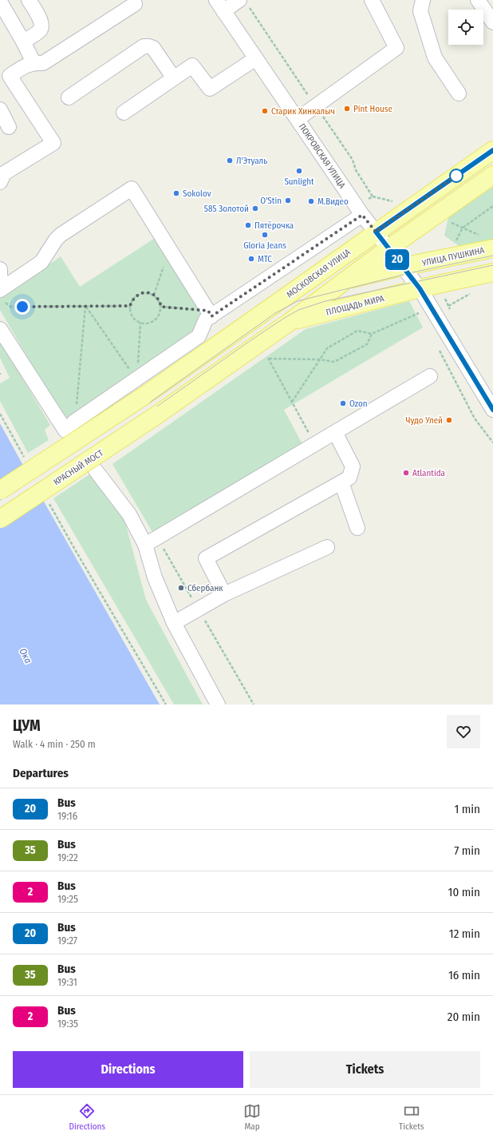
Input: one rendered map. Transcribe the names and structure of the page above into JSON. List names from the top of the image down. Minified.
{"streets":{"main road":["УЛИЦА ПУШКИНА","МОСКОВСКАЯ УЛИЦА","ПЛОЩАДЬ МИРА","КРАСНЫЙ МОСТ"],"street":["ПОКРОВСКАЯ УЛИЦА"]},"crossings":[["ПОКРОВСКАЯ УЛИЦА","УЛИЦА ПУШКИНА"],["ПОКРОВСКАЯ УЛИЦА","МОСКОВСКАЯ УЛИЦА"],["ПОКРОВСКАЯ УЛИЦА","ПЛОЩАДЬ МИРА"],["УЛИЦА ПУШКИНА","МОСКОВСКАЯ УЛИЦА"],["ПЛОЩАДЬ МИРА","КРАСНЫЙ МОСТ"]],"water":["Ока"],"places":["Pint House","Старик Хинкалыч","Л'Этуаль","Sunlight","Sokolov","O'Stin","М.Видео","585 Золотой","Пятёрочка","Gloria Jeans","МТС","Ozon","Чудо Улей","Atlantida","Сбербанк"],"lines":["bus line 20"],"page":{"on_map":"20","heading":[["ЦУМ","Walk · 4 min · 250 m"],"Departures"],"list":[{"mark":"20","name":"Bus","note":"19:16","value":"1 min"},{"mark":"35","name":"Bus","note":"19:22","value":"7 min"},{"mark":"2","name":"Bus","note":"19:25","value":"10 min"},{"mark":"20","name":"Bus","note":"19:27","value":"12 min"},{"mark":"35","name":"Bus","note":"19:31","value":"16 min"},{"mark":"2","name":"Bus","note":"19:35","value":"20 min"}],"buttons":["Directions","Tickets"],"tabs":["Directions","Map","Tickets"]}}
